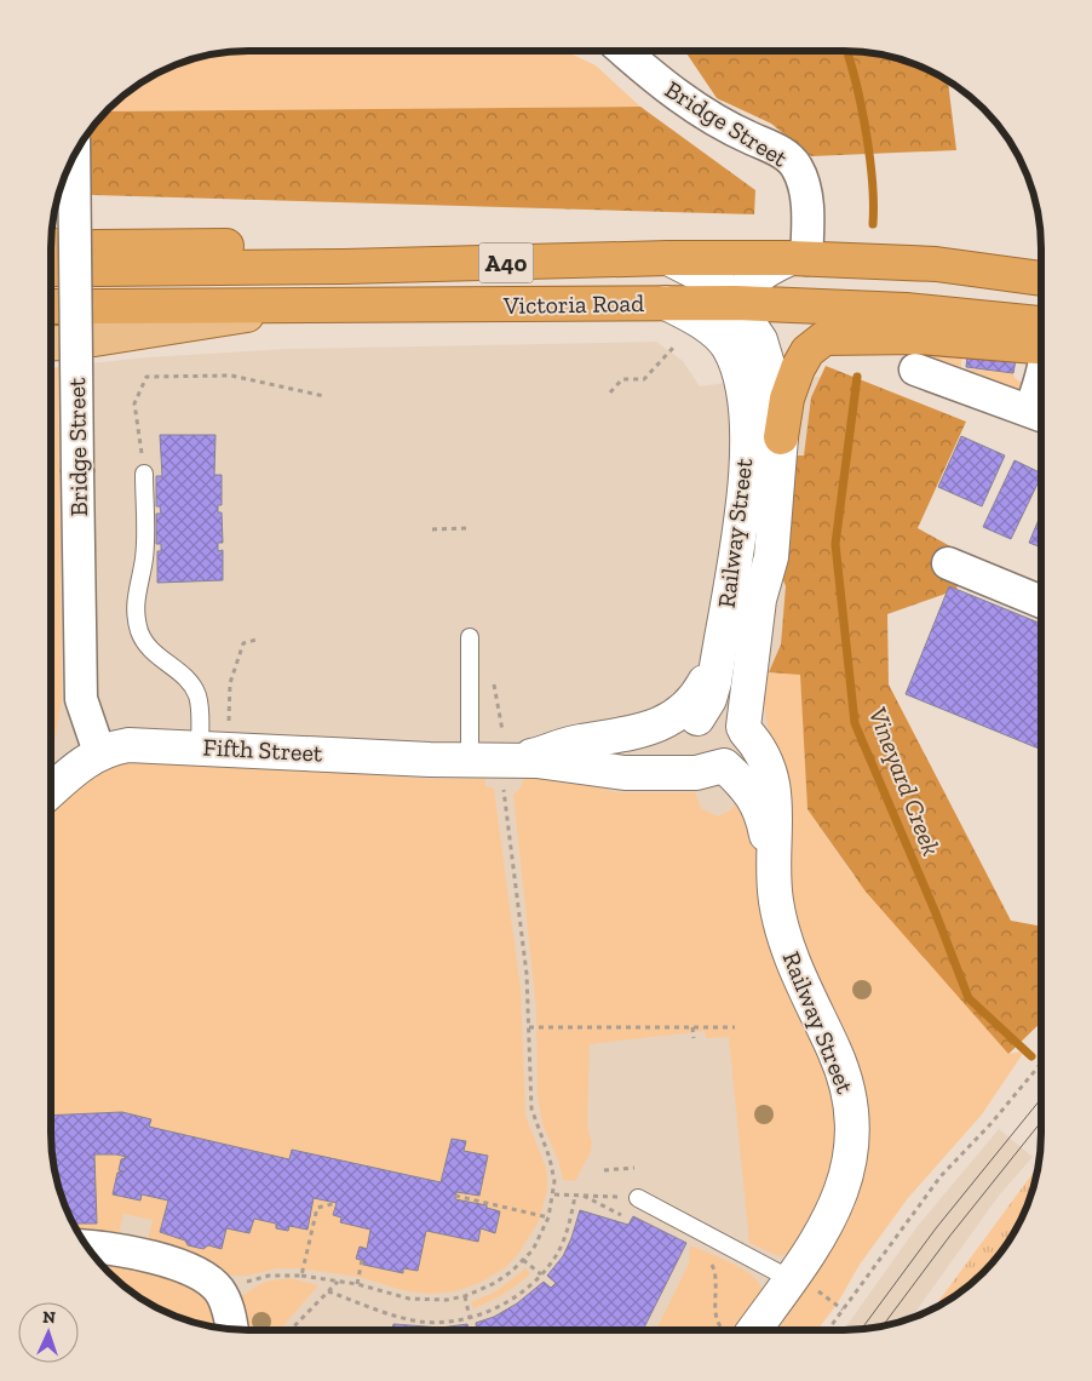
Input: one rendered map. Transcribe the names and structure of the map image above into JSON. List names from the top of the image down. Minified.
{"streets":{"highway":["A40","Victoria Road"],"street":["Bridge Street","Railway Street","Fifth Street"]},"crossings":[["Bridge Street","Victoria Road"],["Bridge Street","Fifth Street"],["Victoria Road","Railway Street"],["Railway Street","Fifth Street"]],"water":["Vineyard Creek"],"north":"top"}
